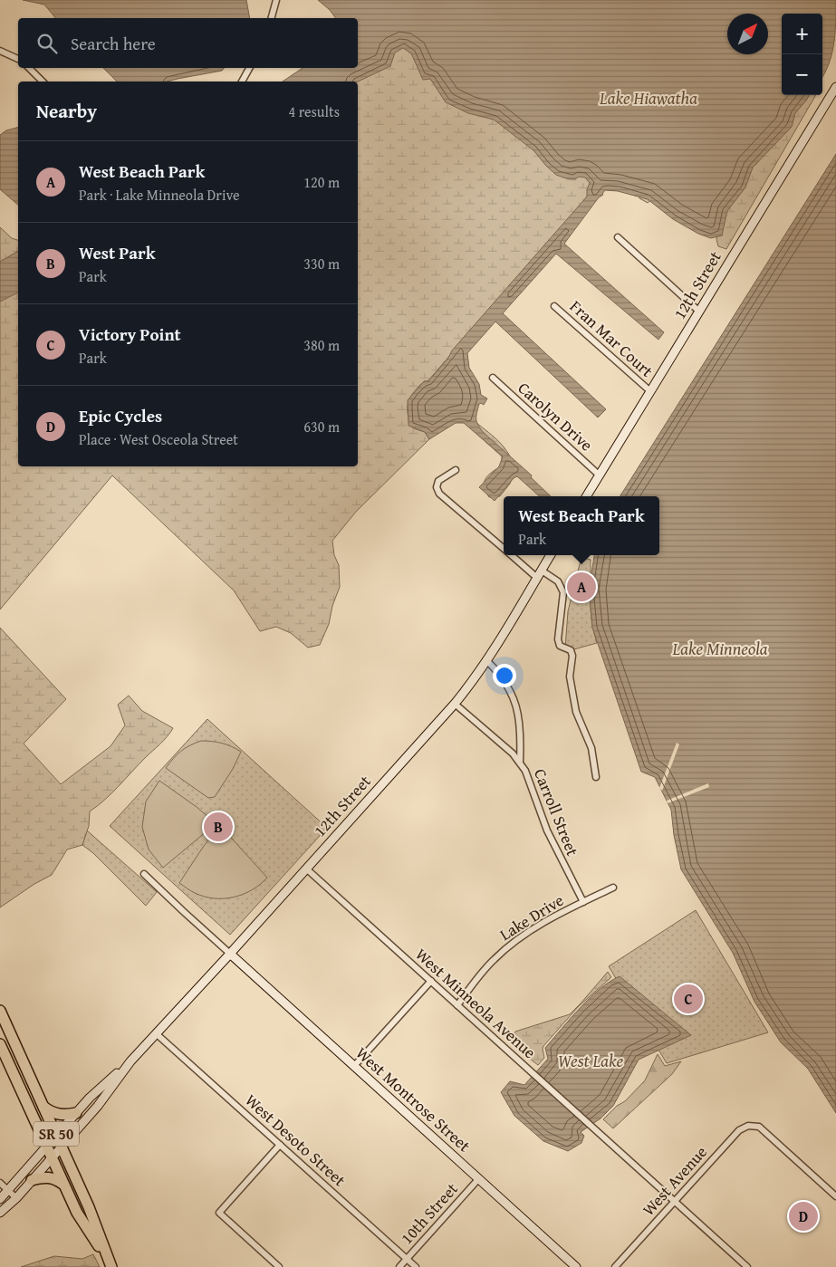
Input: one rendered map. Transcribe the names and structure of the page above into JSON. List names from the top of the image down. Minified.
{"streets":{"highway":["SR 50"],"main road":["12th Street","West Montrose Street"],"street":["Fran Mar Court","Carolyn Drive","Carroll Street","Lake Drive","West Minneola Avenue","West Desoto Street","West Avenue","10th Street"]},"crossings":[["12th Street","Fran Mar Court"],["12th Street","Carolyn Drive"],["12th Street","Carroll Street"],["12th Street","West Minneola Avenue"],["12th Street","West Montrose Street"],["12th Street","SR 50"],["12th Street","West Desoto Street"],["Carroll Street","Lake Drive"],["Lake Drive","West Minneola Avenue"],["West Minneola Avenue","West Avenue"],["West Montrose Street","10th Street"],["West Desoto Street","10th Street"]],"water":["Lake Hiawatha","Lake Minneola","West Lake"],"north":"top right","page":{"map_buttons":["+","−"],"search":"Search here","heading":["Nearby","4 results"],"list":[{"mark":"A","name":"West Beach Park","note":"Park · Lake Minneola Drive","value":"120 m"},{"mark":"B","name":"West Park","note":"Park","value":"330 m"},{"mark":"C","name":"Victory Point","note":"Park","value":"380 m"},{"mark":"D","name":"Epic Cycles","note":"Place · West Osceola Street","value":"630 m"}],"popup":["West Beach Park","Park"],"pins":["A","B","C","D"]}}
